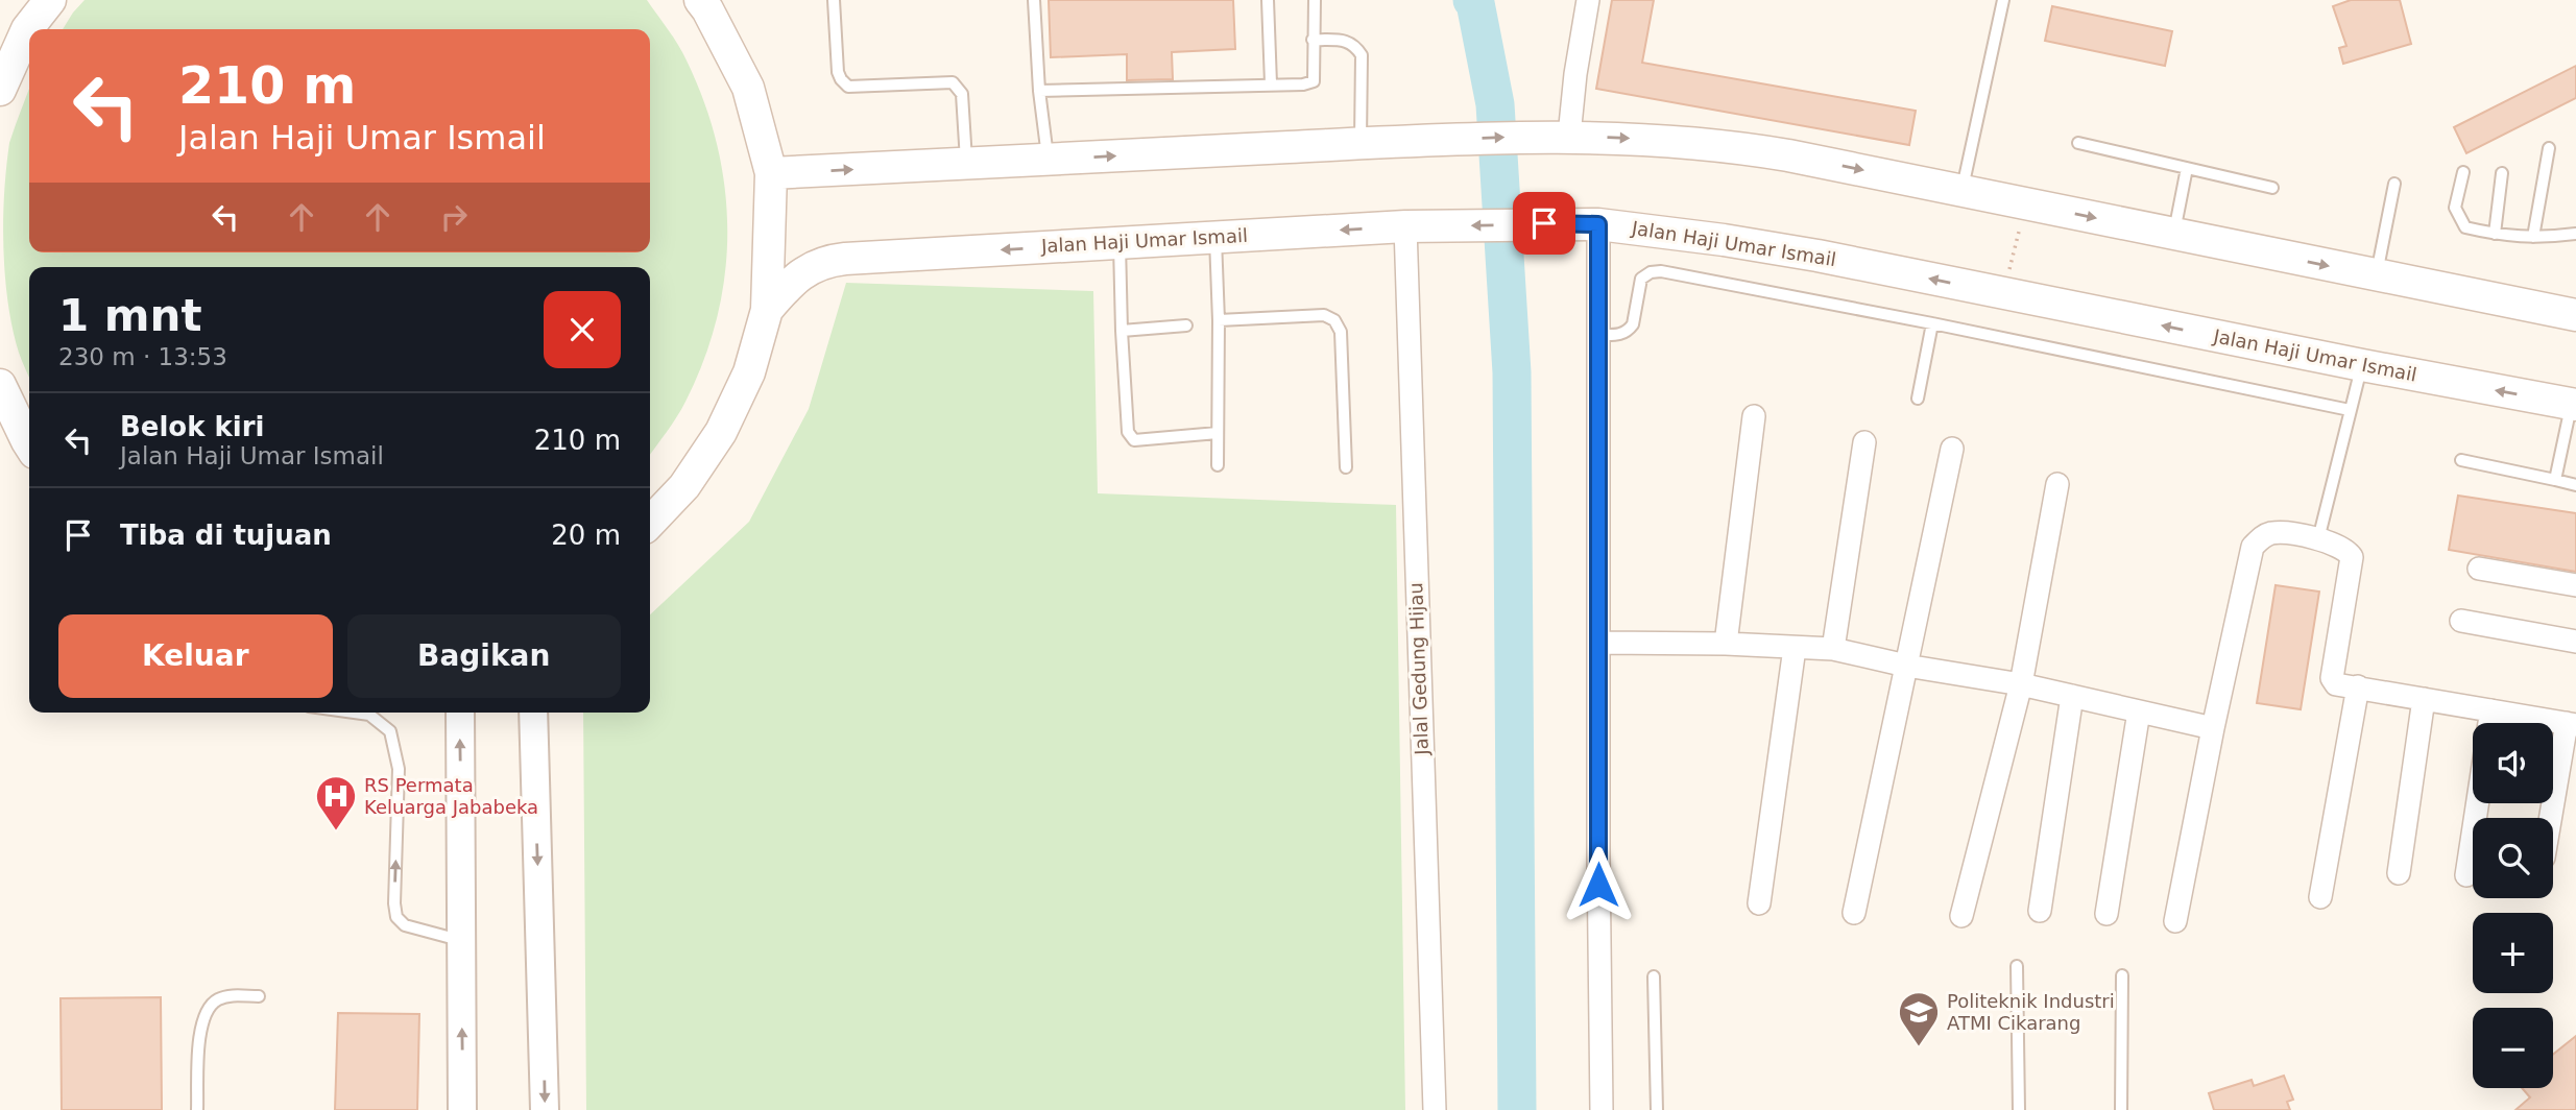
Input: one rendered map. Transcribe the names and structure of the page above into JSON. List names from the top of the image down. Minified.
{"streets":{"main road":["Jalan Haji Umar Ismail"],"street":["Jalal Gedung Hijau"]},"crossings":[["Jalan Haji Umar Ismail","Jalal Gedung Hijau"]],"places":{"hospital":["RS Permata Keluarga Jababeka"],"school or university":["Politeknik Industri ATMI Cikarang"]},"page":{"turn":["210 m","Jalan Haji Umar Ismail"],"heading":["1 mnt","230 m · 13:53"],"list":[{"name":"Belok kiri","note":"Jalan Haji Umar Ismail","value":"210 m"},{"name":"Tiba di tujuan","value":"20 m"}],"buttons":["Keluar","Bagikan"],"map_buttons":["+","−"]}}
